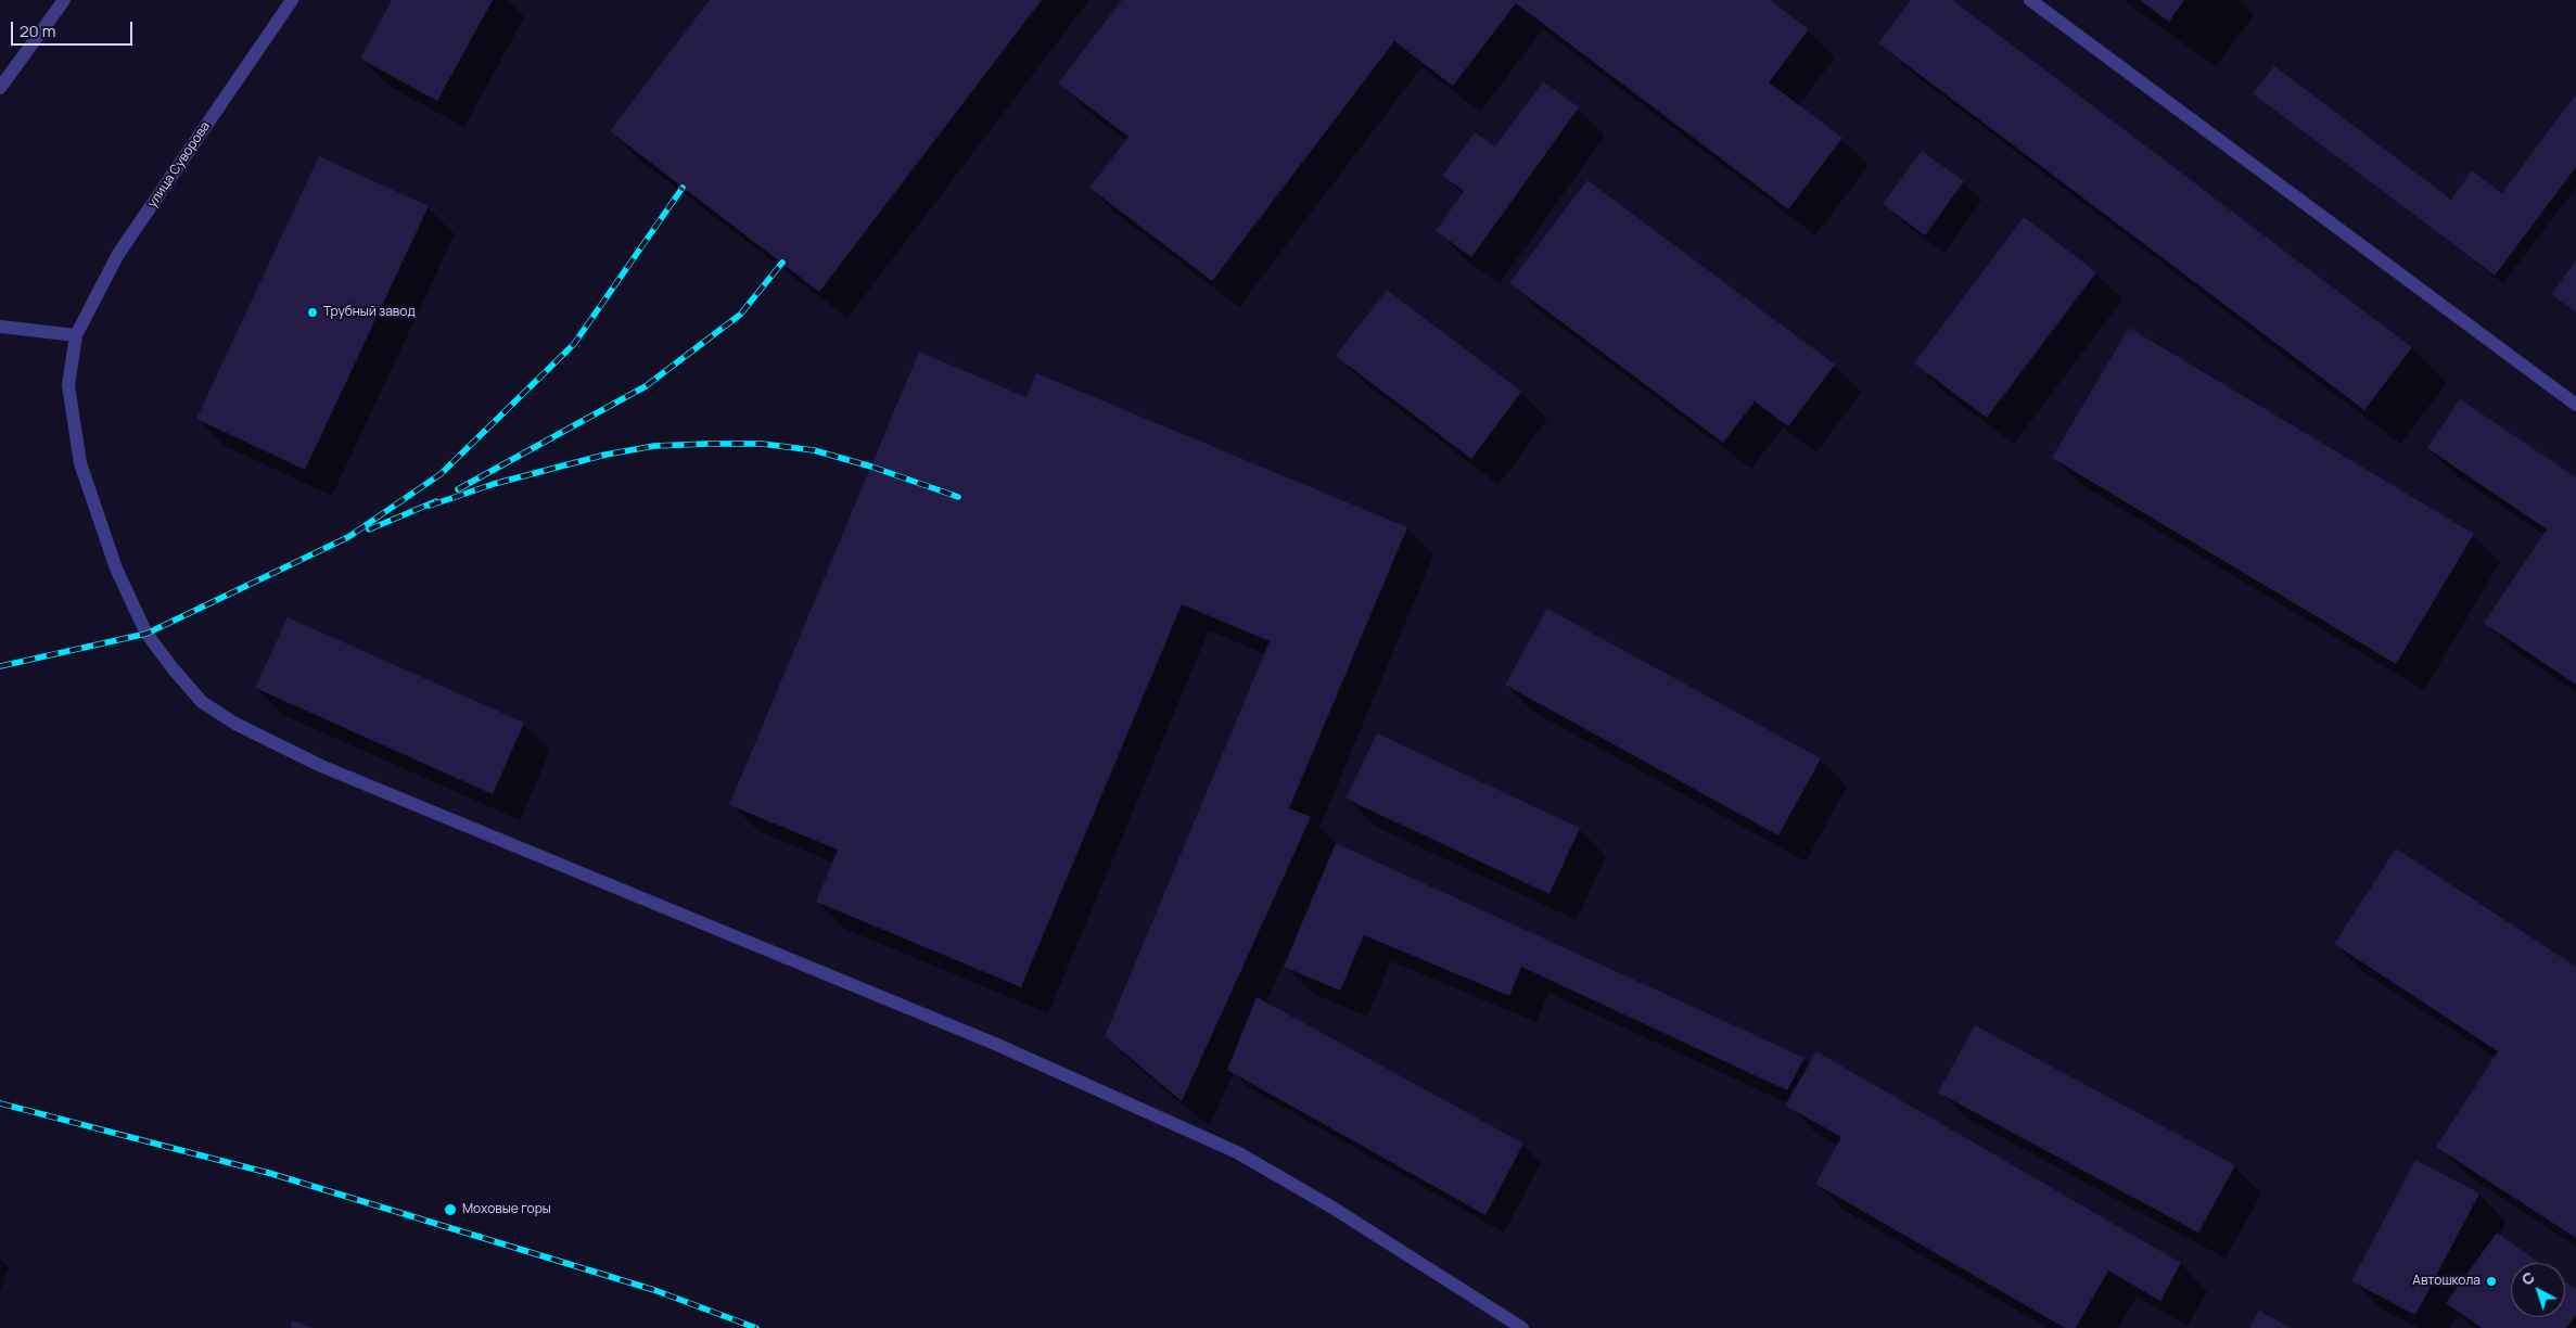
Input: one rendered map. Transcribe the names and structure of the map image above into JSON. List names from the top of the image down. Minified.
{"streets":{"street":["улица Суворова"]},"places":["Трубный завод","Моховые горы","Автошкола"],"scale_bar":"20 m","north":"top left"}
